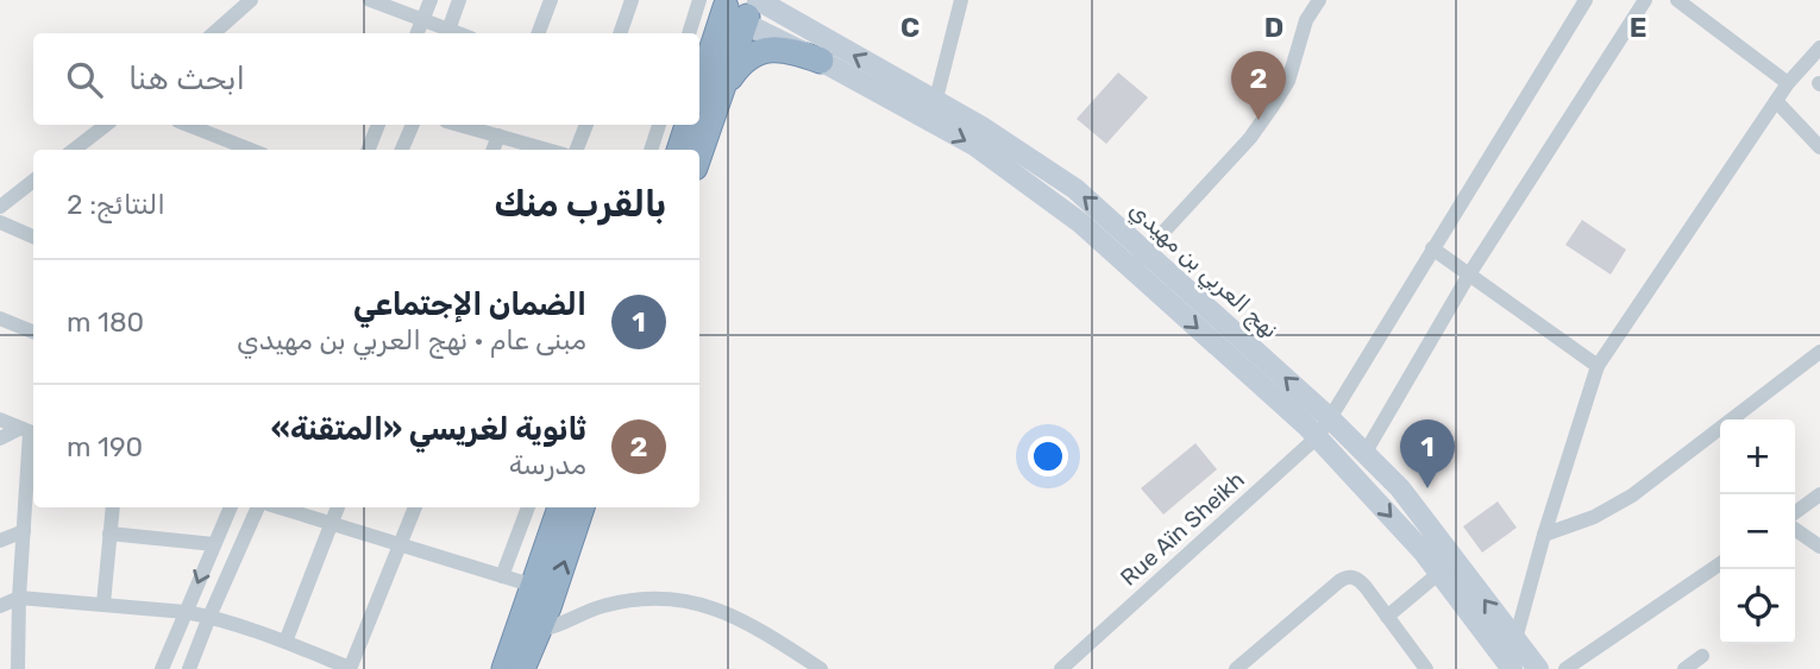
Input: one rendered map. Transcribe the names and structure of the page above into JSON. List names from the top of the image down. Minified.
{"streets":{"main road":["نهج العربي بن مهيدي"],"street":["Rue Aïn Sheikh"]},"crossings":[["نهج العربي بن مهيدي","Rue Aïn Sheikh"]],"page":{"search":"ابحث هنا","pins":["2","1"],"heading":["بالقرب منك","النتائج: 2"],"list":[{"mark":"1","name":"الضمان الإجتماعي","note":"مبنى عام · نهج العربي بن مهيدي","value":"180 m"},{"mark":"2","name":"ثانوية لغريسي «المتقنة»","note":"مدرسة","value":"190 m"}],"map_buttons":["+","−"]},"grid":{"columns":["C","D","E"]}}
